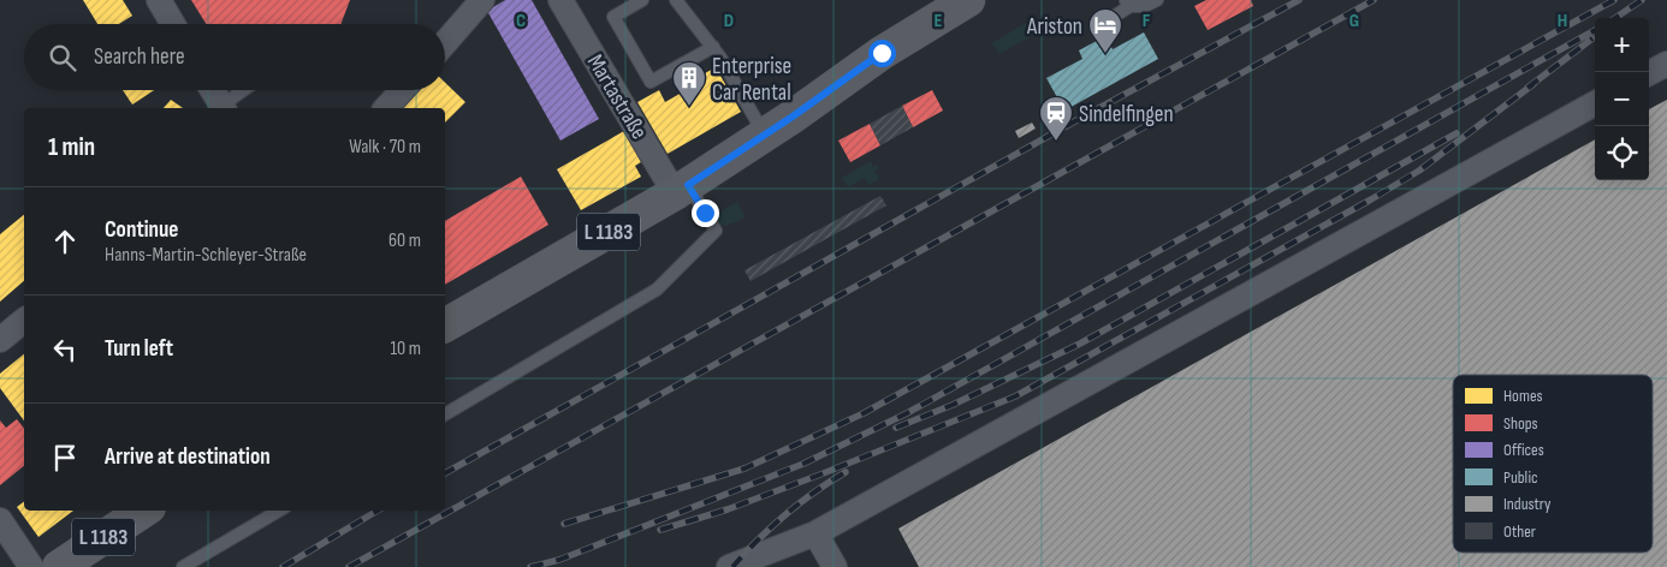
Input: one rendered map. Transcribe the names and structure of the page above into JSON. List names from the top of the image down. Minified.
{"streets":{"main road":["L 1183"],"street":["Martastraße"]},"crossings":[["Martastraße","L 1183"]],"places":{"hotel":["Ariston"],"building":["Enterprise Car Rental"],"station":["Sindelfingen"]},"legend":["Homes","Shops","Offices","Public","Industry","Other"],"page":{"map_buttons":["+","−"],"search":"Search here","heading":["1 min","Walk · 70 m"],"list":[["Continue","Hanns-Martin-Schleyer-Straße","60 m"],["Turn left","10 m"],"Arrive at destination"]},"grid":{"columns":["C","D","E","F","G","H"]}}
